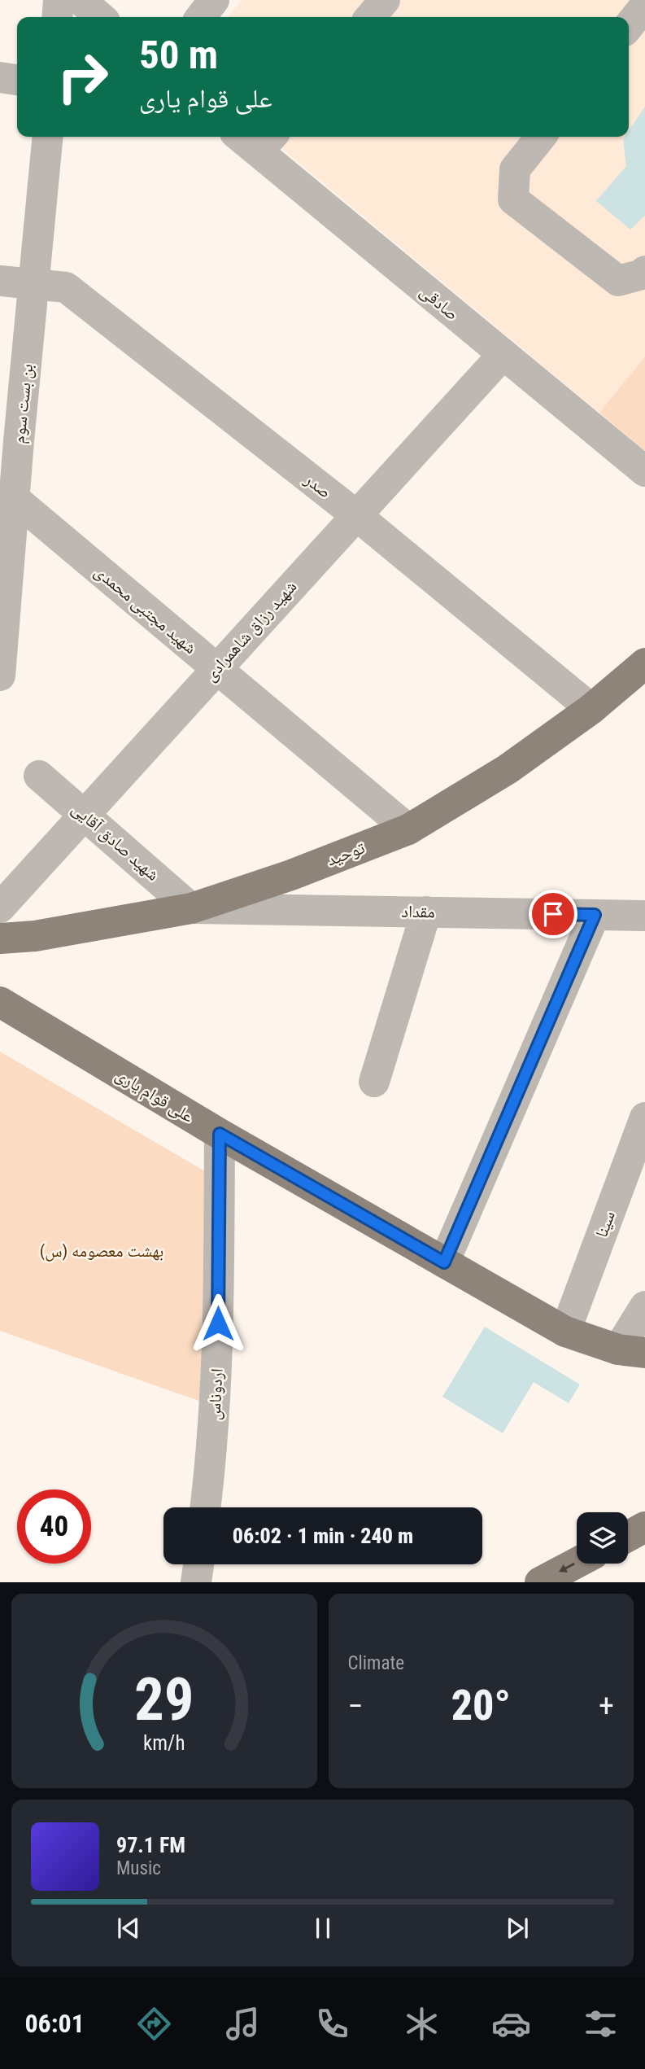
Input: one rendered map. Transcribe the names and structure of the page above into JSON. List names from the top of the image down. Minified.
{"streets":{"main road":["توحید","علی قوام یاری"],"street":["صادقی","بن بست سوم","صدر","شهید مجتبی محمدی","شهید رزاق شاهمرادی","شهید صادق آقایی","مقداد","سینا","اردوناس"]},"crossings":[["صادقی","شهید رزاق شاهمرادی"],["بن بست سوم","صدر"],["بن بست سوم","شهید مجتبی محمدی"],["صدر","شهید رزاق شاهمرادی"],["صدر","توحید"],["شهید مجتبی محمدی","شهید رزاق شاهمرادی"],["شهید مجتبی محمدی","توحید"],["شهید رزاق شاهمرادی","شهید صادق آقایی"],["شهید صادق آقایی","توحید"],["شهید صادق آقایی","مقداد"],["توحید","مقداد"],["علی قوام یاری","سینا"],["علی قوام یاری","اردوناس"]],"parks":["(بهشت معصومه (س"],"page":{"turn":["50 m","علی قوام یاری"],"limit":"40","trip":"06:02 · 1 min · 240 m","tile":"Climate","heat":["−","20°","+"],"song":["97.1 FM","Music"],"tabs":"06:01","gauge":["29","km/h"]}}
